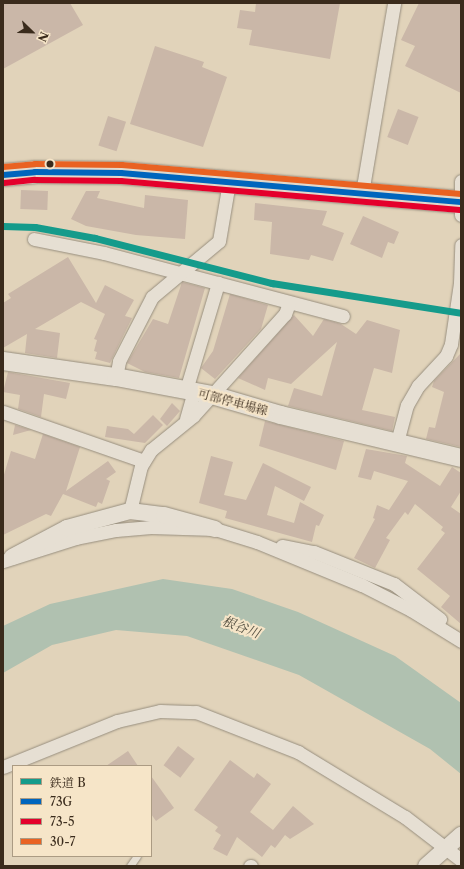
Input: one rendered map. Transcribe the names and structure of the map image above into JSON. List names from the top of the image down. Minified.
{"streets":{"main road":["可部停車場線"]},"water":["根谷川"],"lines":["transit line 30-7","transit line 73G","transit line 73-5","rail line B"],"legend":["鉄道 B","73G","73-5","30-7"],"north":"bottom right"}
